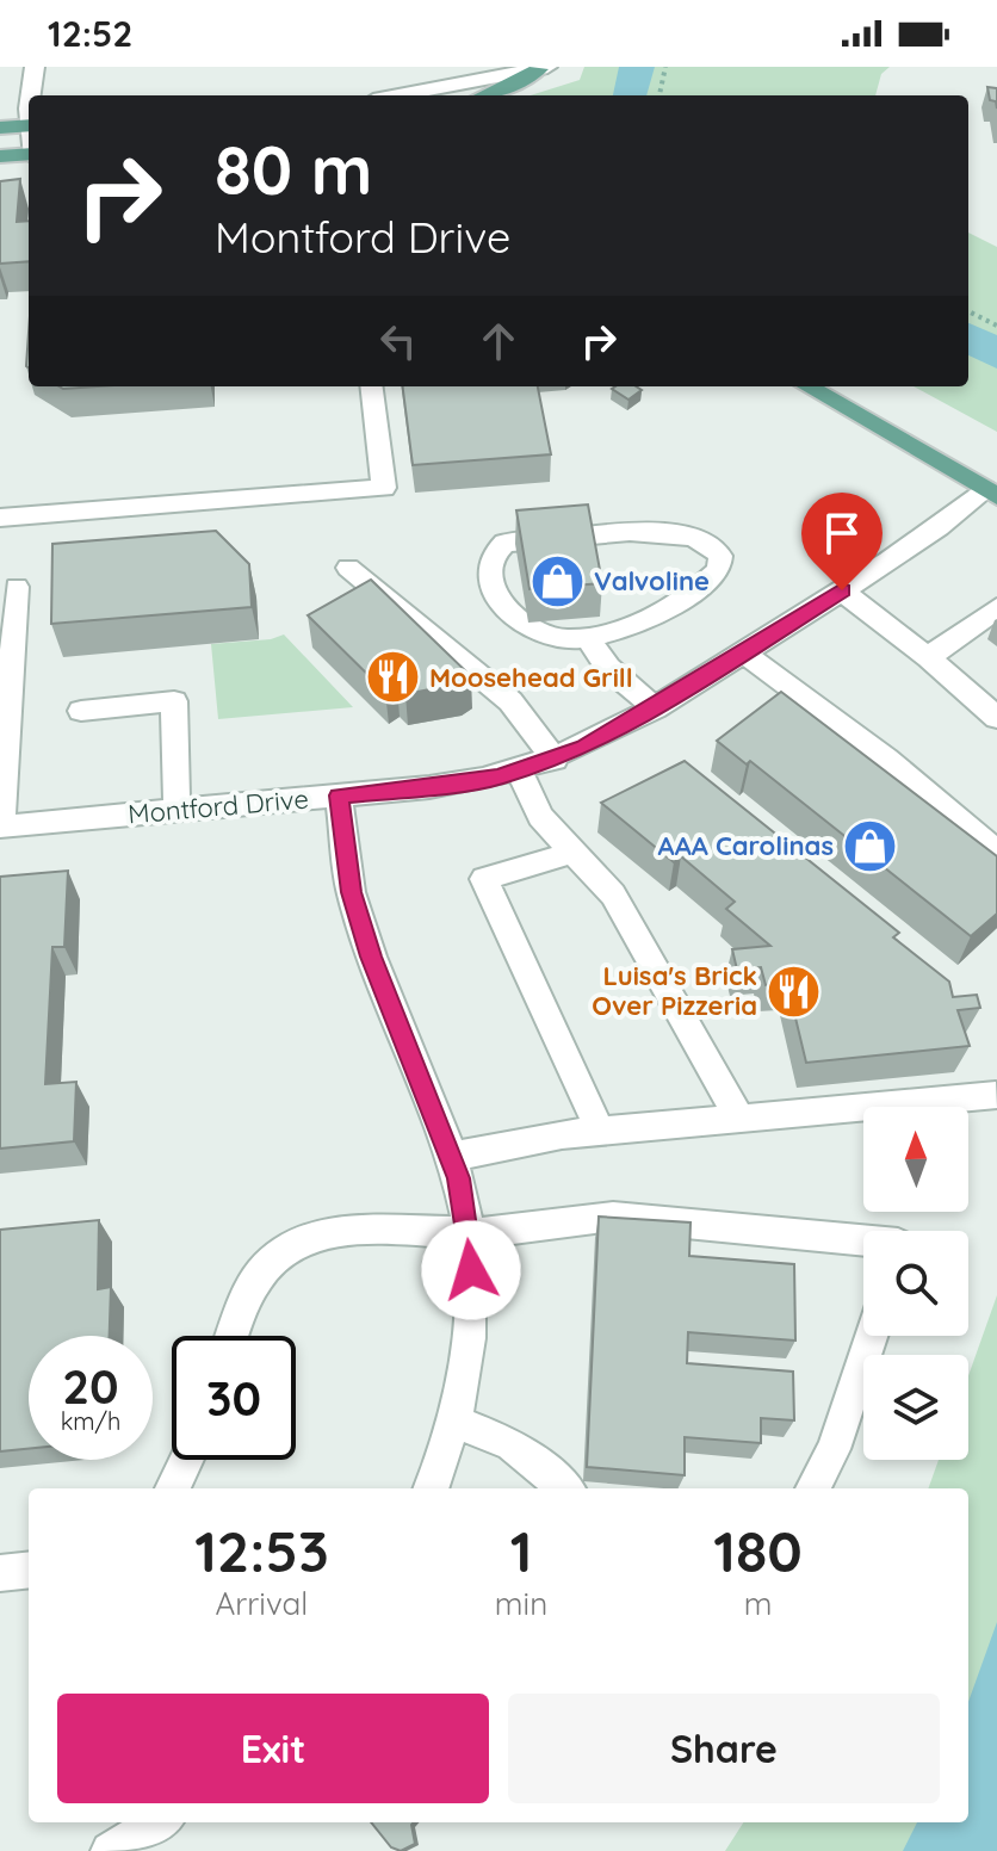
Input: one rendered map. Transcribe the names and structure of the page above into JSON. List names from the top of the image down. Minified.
{"streets":{"street":["Montford Drive"]},"places":{"shop":["Valvoline","AAA Carolinas"],"restaurant":["Moosehead Grill","Luisa's Brick Over Pizzeria"]},"north":"top","page":{"status":"12:52","turn":["80 m","Montford Drive"],"speed":"20 km/h","limit":"30","eta":["12:53","Arrival","1","min","180","m"],"buttons":["Exit","Share"]}}
